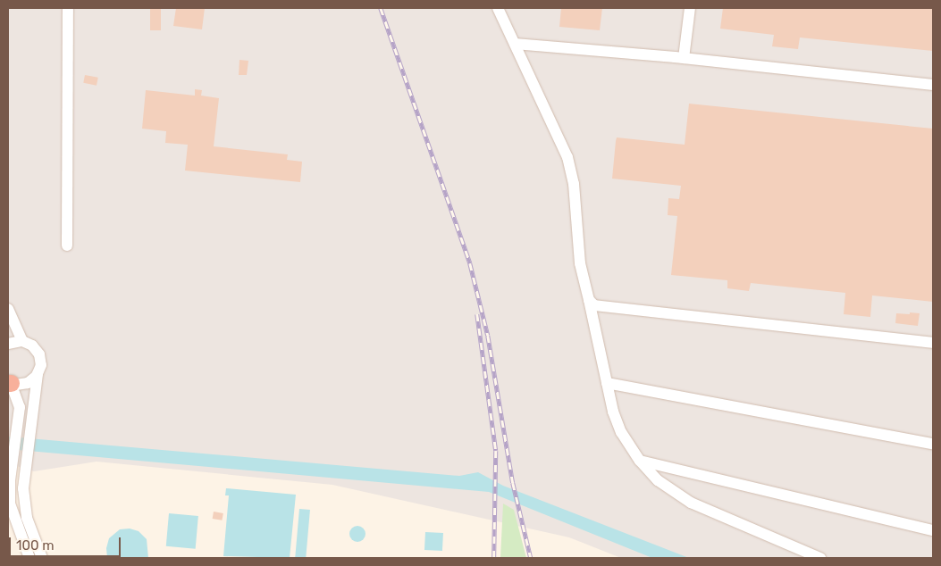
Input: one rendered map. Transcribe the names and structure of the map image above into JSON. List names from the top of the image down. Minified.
{"scale_bar":"100 m"}
